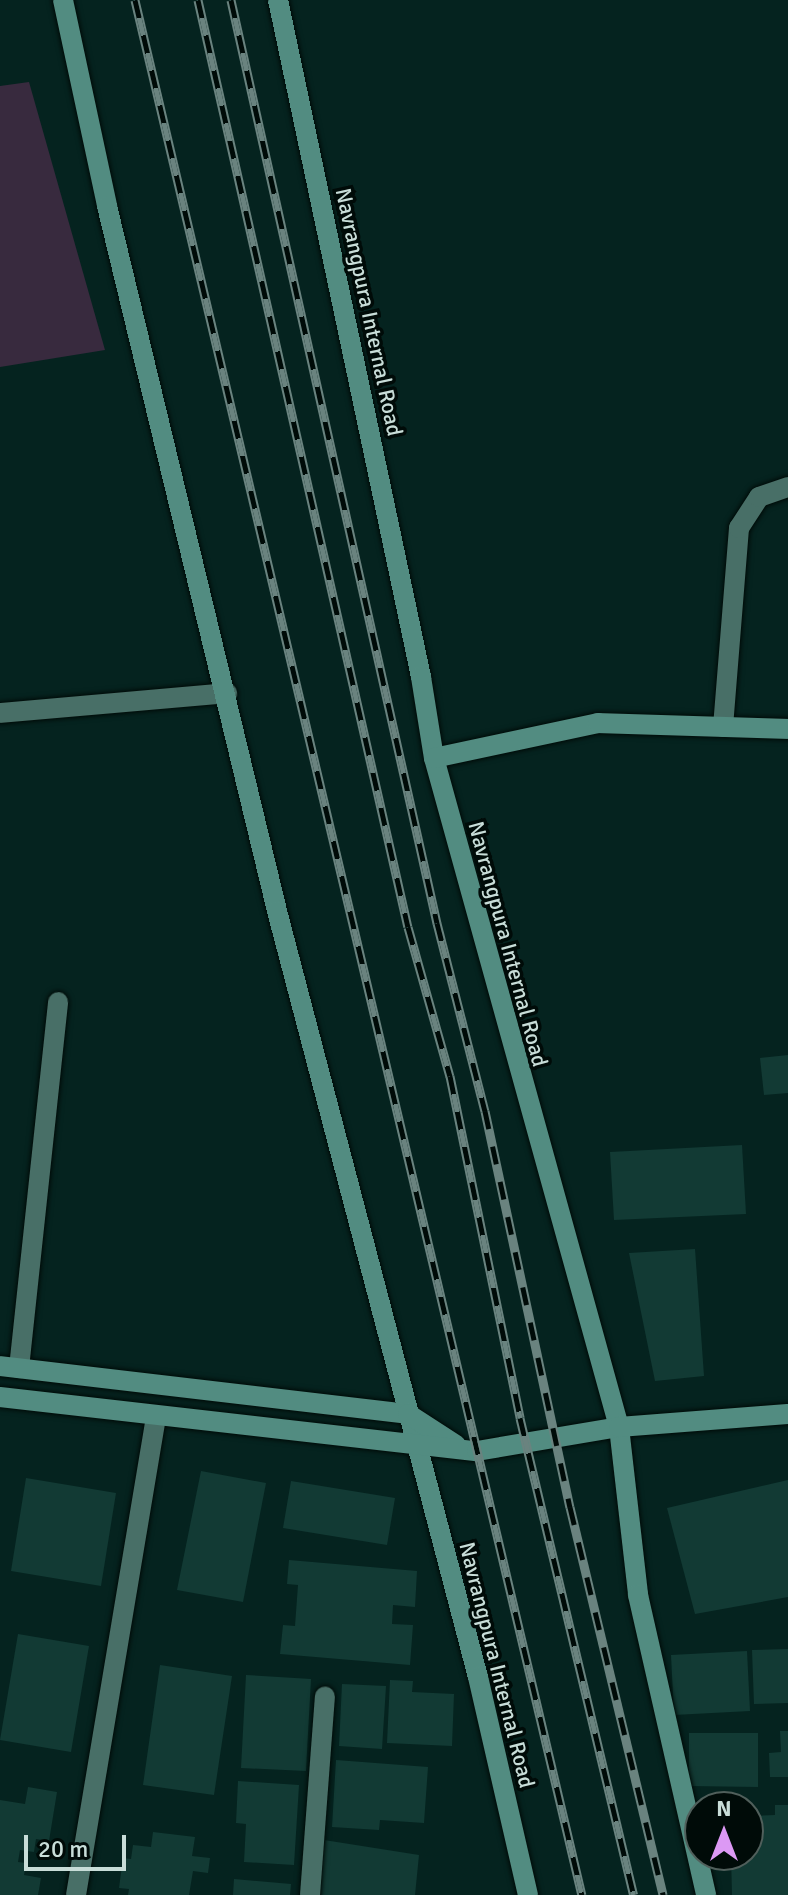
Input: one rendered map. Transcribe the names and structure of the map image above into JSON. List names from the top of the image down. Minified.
{"streets":{"street":["Navrangpura Internal Road"]},"scale_bar":"20 m","north":"top"}
